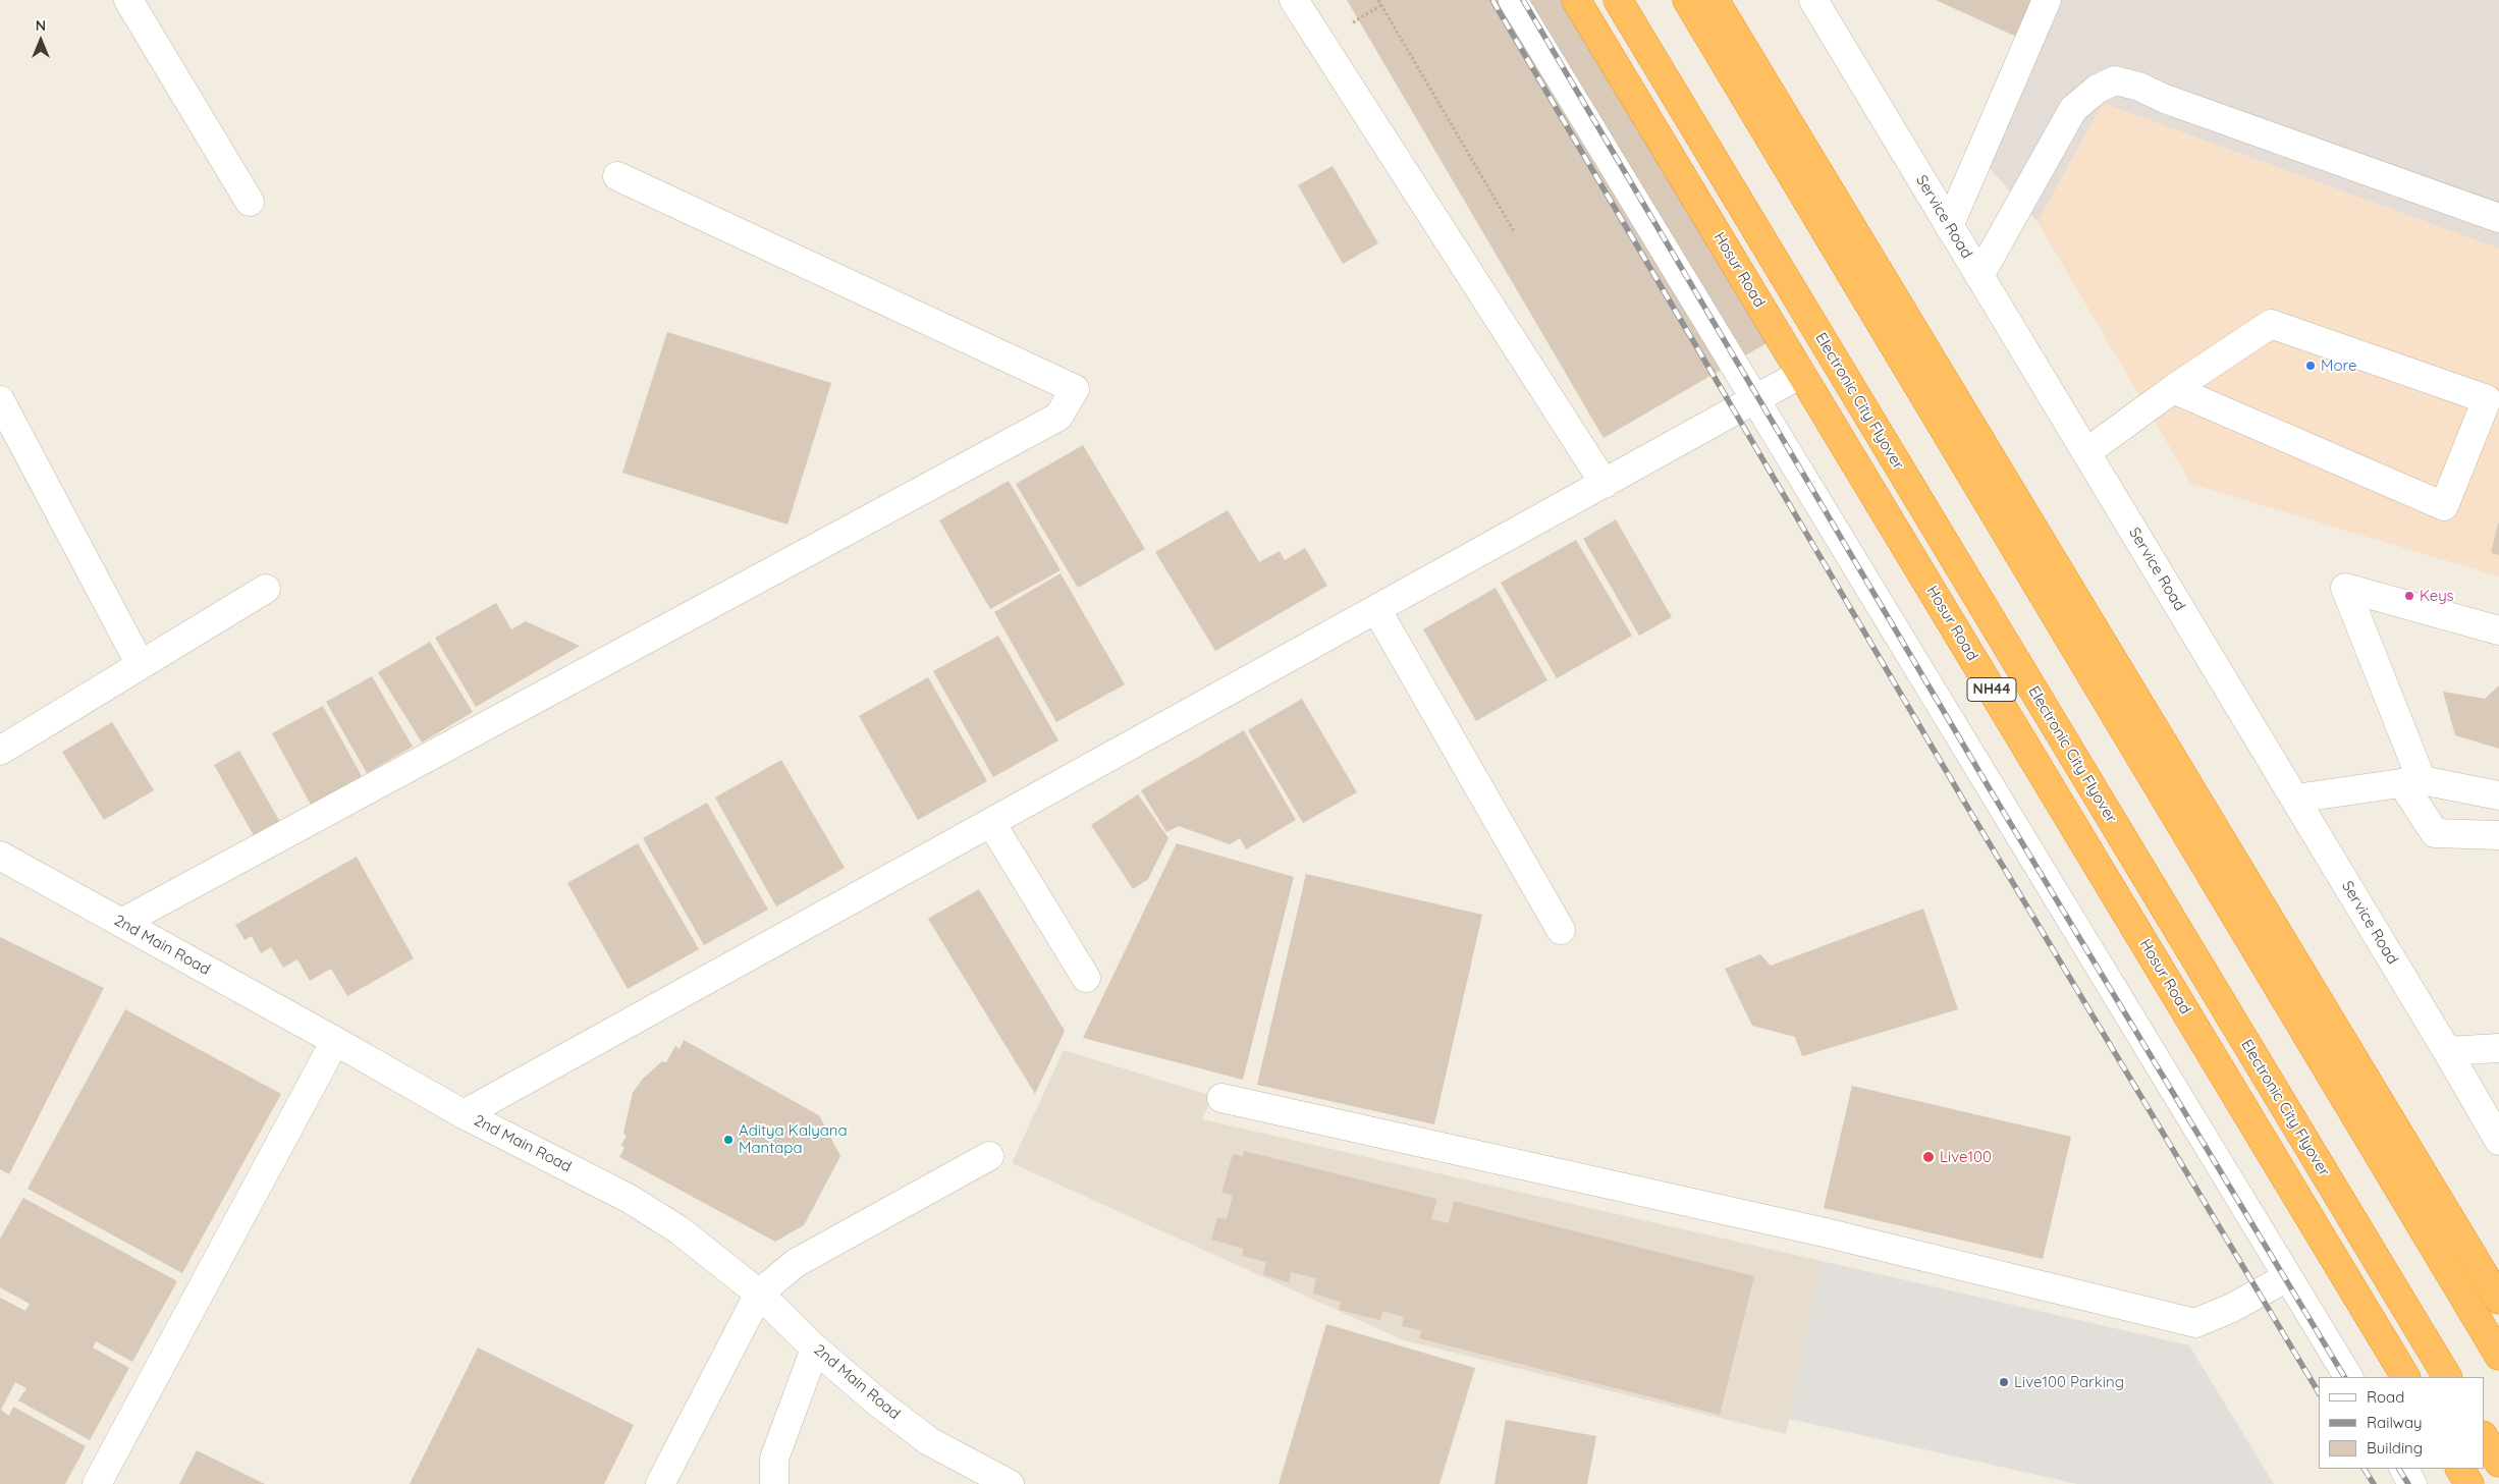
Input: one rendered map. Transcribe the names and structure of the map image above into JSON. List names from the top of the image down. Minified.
{"streets":{"highway":["Hosur Road","Electronic City Flyover","NH44"],"street":["Service Road","2nd Main Road"]},"places":["More","Keys","Aditya Kalyana Mantapa","Live100","Live100 Parking"],"legend":["Road","Railway","Building"],"north":"top"}
